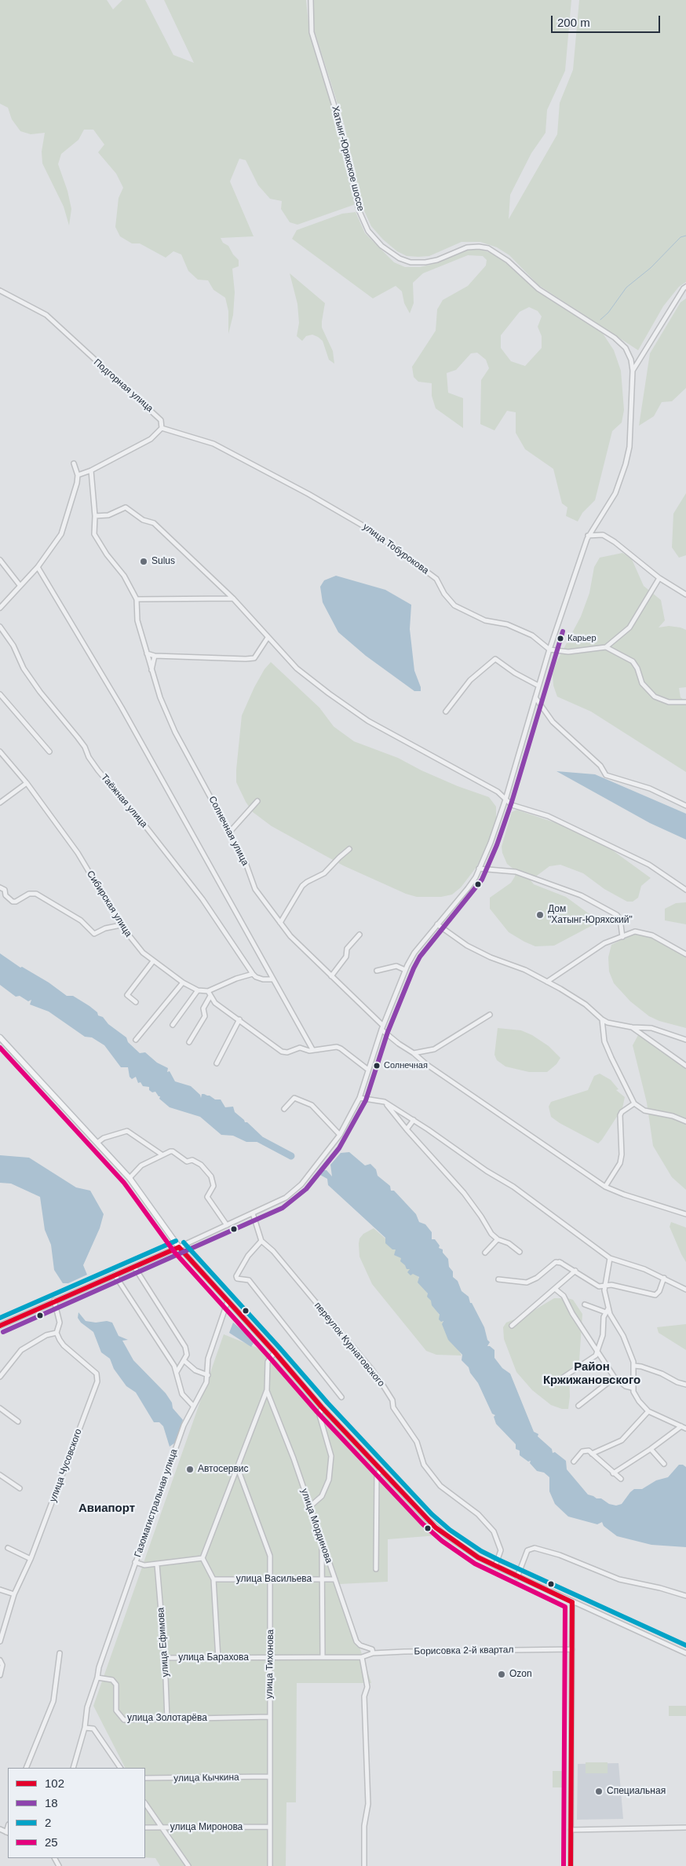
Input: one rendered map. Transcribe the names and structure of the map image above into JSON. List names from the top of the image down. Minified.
{"streets":{"main road":["Хатынг-Юряхское шоссе"],"street":["Подгорная улица","улица Тобурокова","Таёжная улица","Солнечная улица","Сибирская улица","переулок Курнатовского","улица Чусовского","Газомагистральная улица","улица Мординова","улица Васильева","улица Ефимова","Борисовка 2-й квартал","улица Барахова","улица Тихонова","улица Золотарёва","улица Кычкина","улица Миронова"]},"crossings":[["Хатынг-Юряхское шоссе","улица Тобурокова"],["Хатынг-Юряхское шоссе","Солнечная улица"],["Хатынг-Юряхское шоссе","переулок Курнатовского"],["Подгорная улица","улица Тобурокова"],["Газомагистральная улица","улица Золотарёва"],["улица Мординова","улица Васильева"],["улица Мординова","Борисовка 2-й квартал"],["улица Васильева","улица Тихонова"],["улица Ефимова","улица Барахова"],["улица Ефимова","улица Золотарёва"],["Борисовка 2-й квартал","улица Барахова"],["улица Барахова","улица Тихонова"],["улица Тихонова","улица Золотарёва"],["улица Тихонова","улица Кычкина"],["улица Тихонова","улица Миронова"]],"districts":["Район Кржижановского","Авиапорт"],"places":["Sulus","Карьер","Дом \"Хатынг-Юряхский\"","Солнечная","Автосервис","Ozon","Специальная"],"lines":["transit line 18","transit line 25","transit line 2","transit line 102"],"legend":["102","18","2","25"],"scale_bar":"200 m"}
